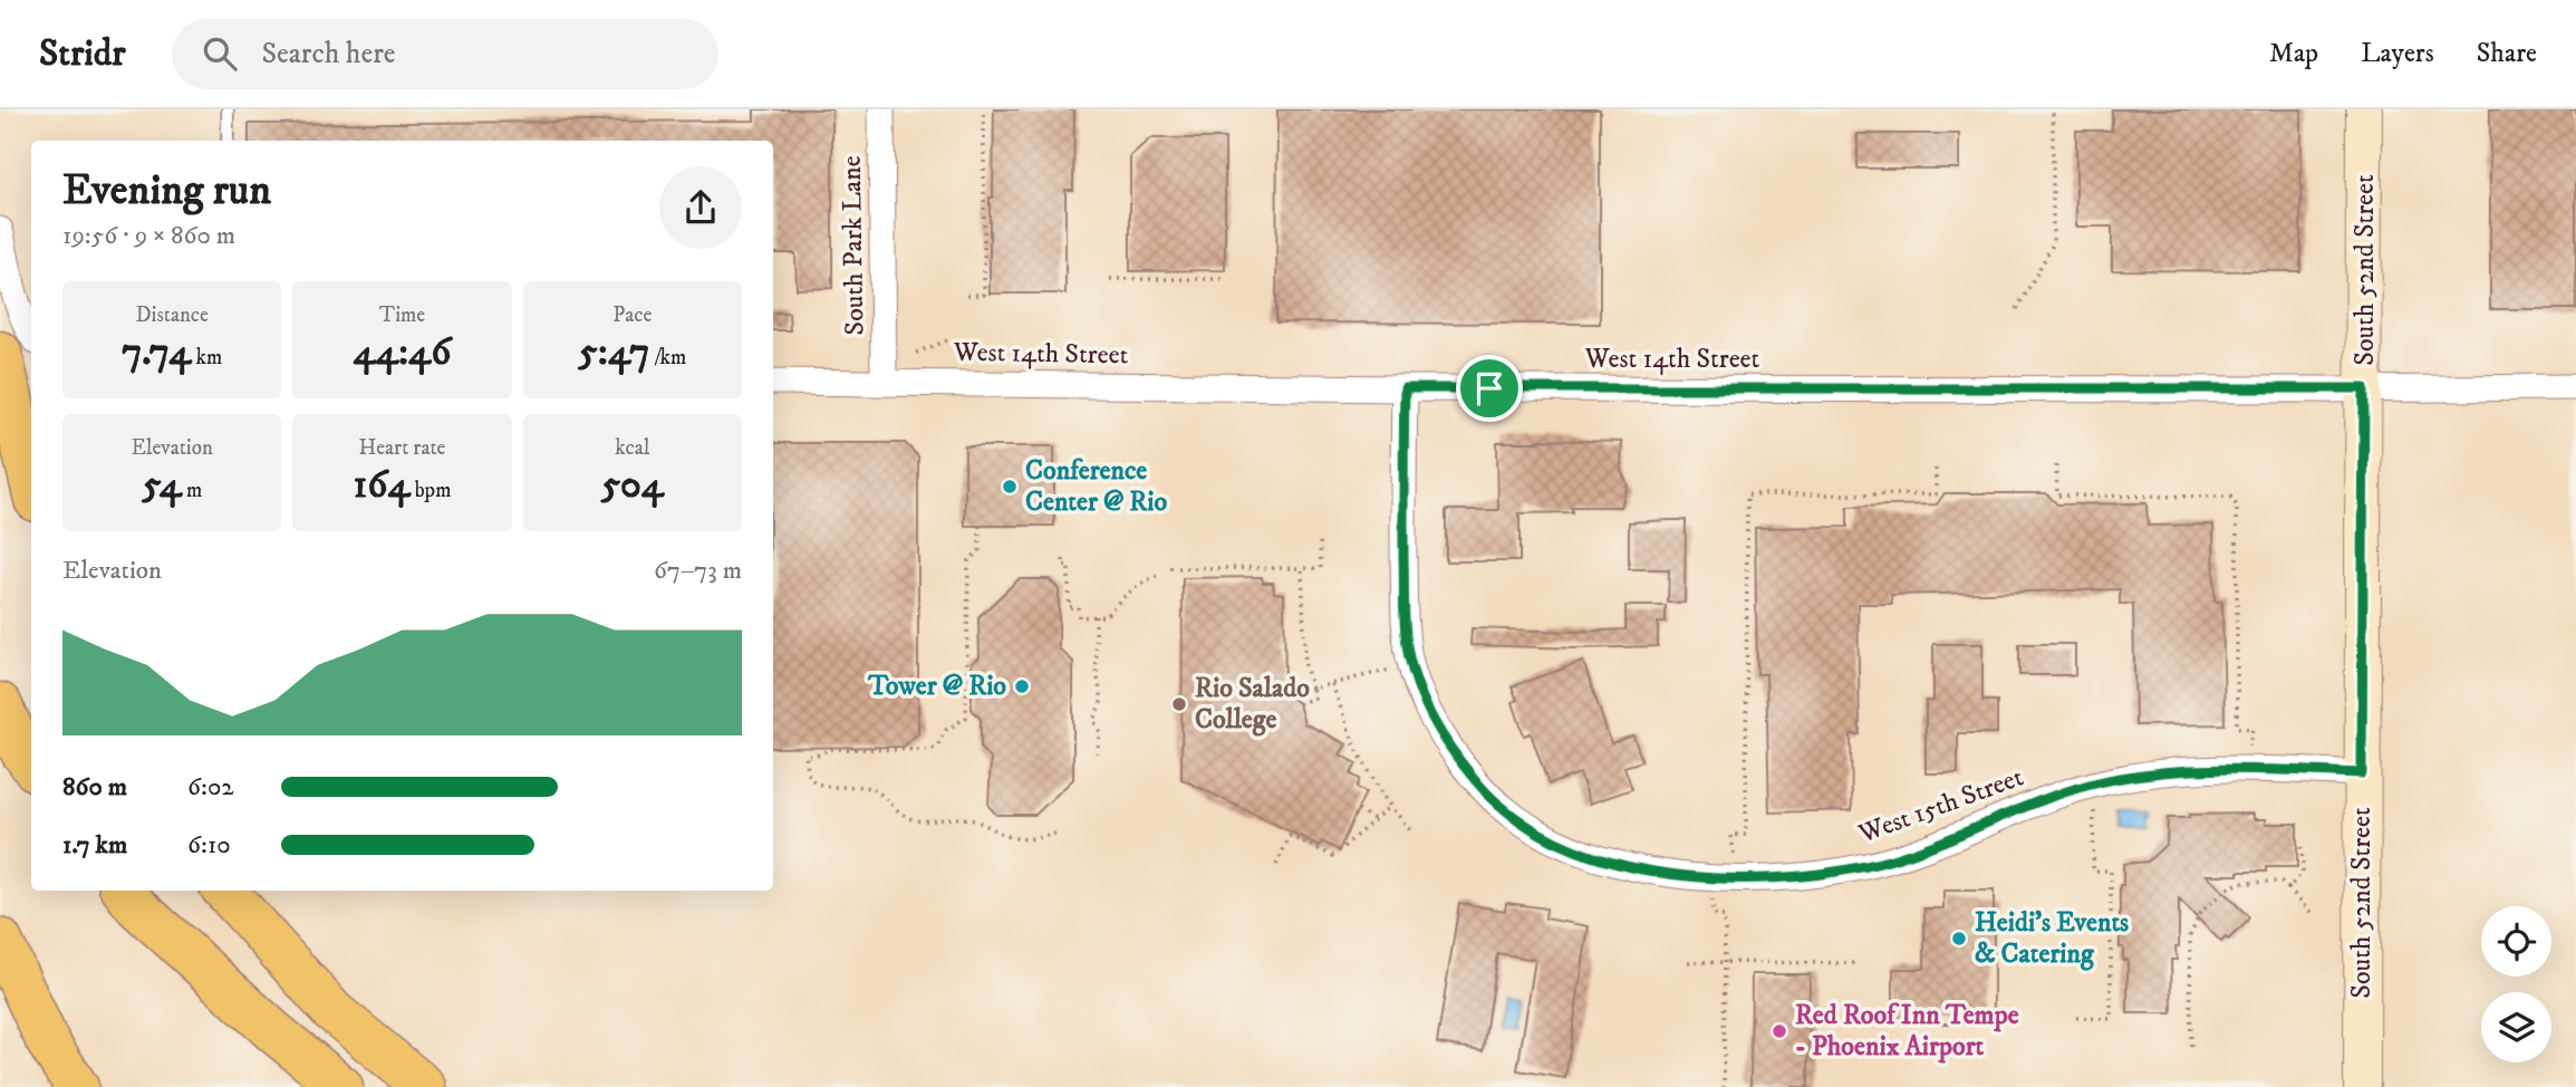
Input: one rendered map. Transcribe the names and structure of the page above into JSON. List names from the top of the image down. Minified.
{"streets":{"main road":["South 52nd Street"],"street":["South Park Lane","West 14th Street","West 15th Street"]},"crossings":[["South Park Lane","West 14th Street"],["South 52nd Street","West 14th Street"],["South 52nd Street","West 15th Street"],["West 14th Street","West 15th Street"]],"places":["Conference Center @ Rio","Tower @ Rio","Rio Salado College","Heidi's Events & Catering","Red Roof Inn Tempe - Phoenix Airport"],"page":{"header":"Stridr","search":"Search here","nav":["Map","Layers","Share"],"heading":["Evening run","19:56 · 9 × 860 m"],"stats":[["Distance","7.74 km"],["Time","44:46"],["Pace","5:47 /km"],["Elevation","54 m"],["Heart rate","164 bpm"],["kcal","504"]],"chart":["Elevation","67–73 m"],"list":[{"name":"860 m","note":"6:02"},{"name":"1.7 km","note":"6:10"}]}}
